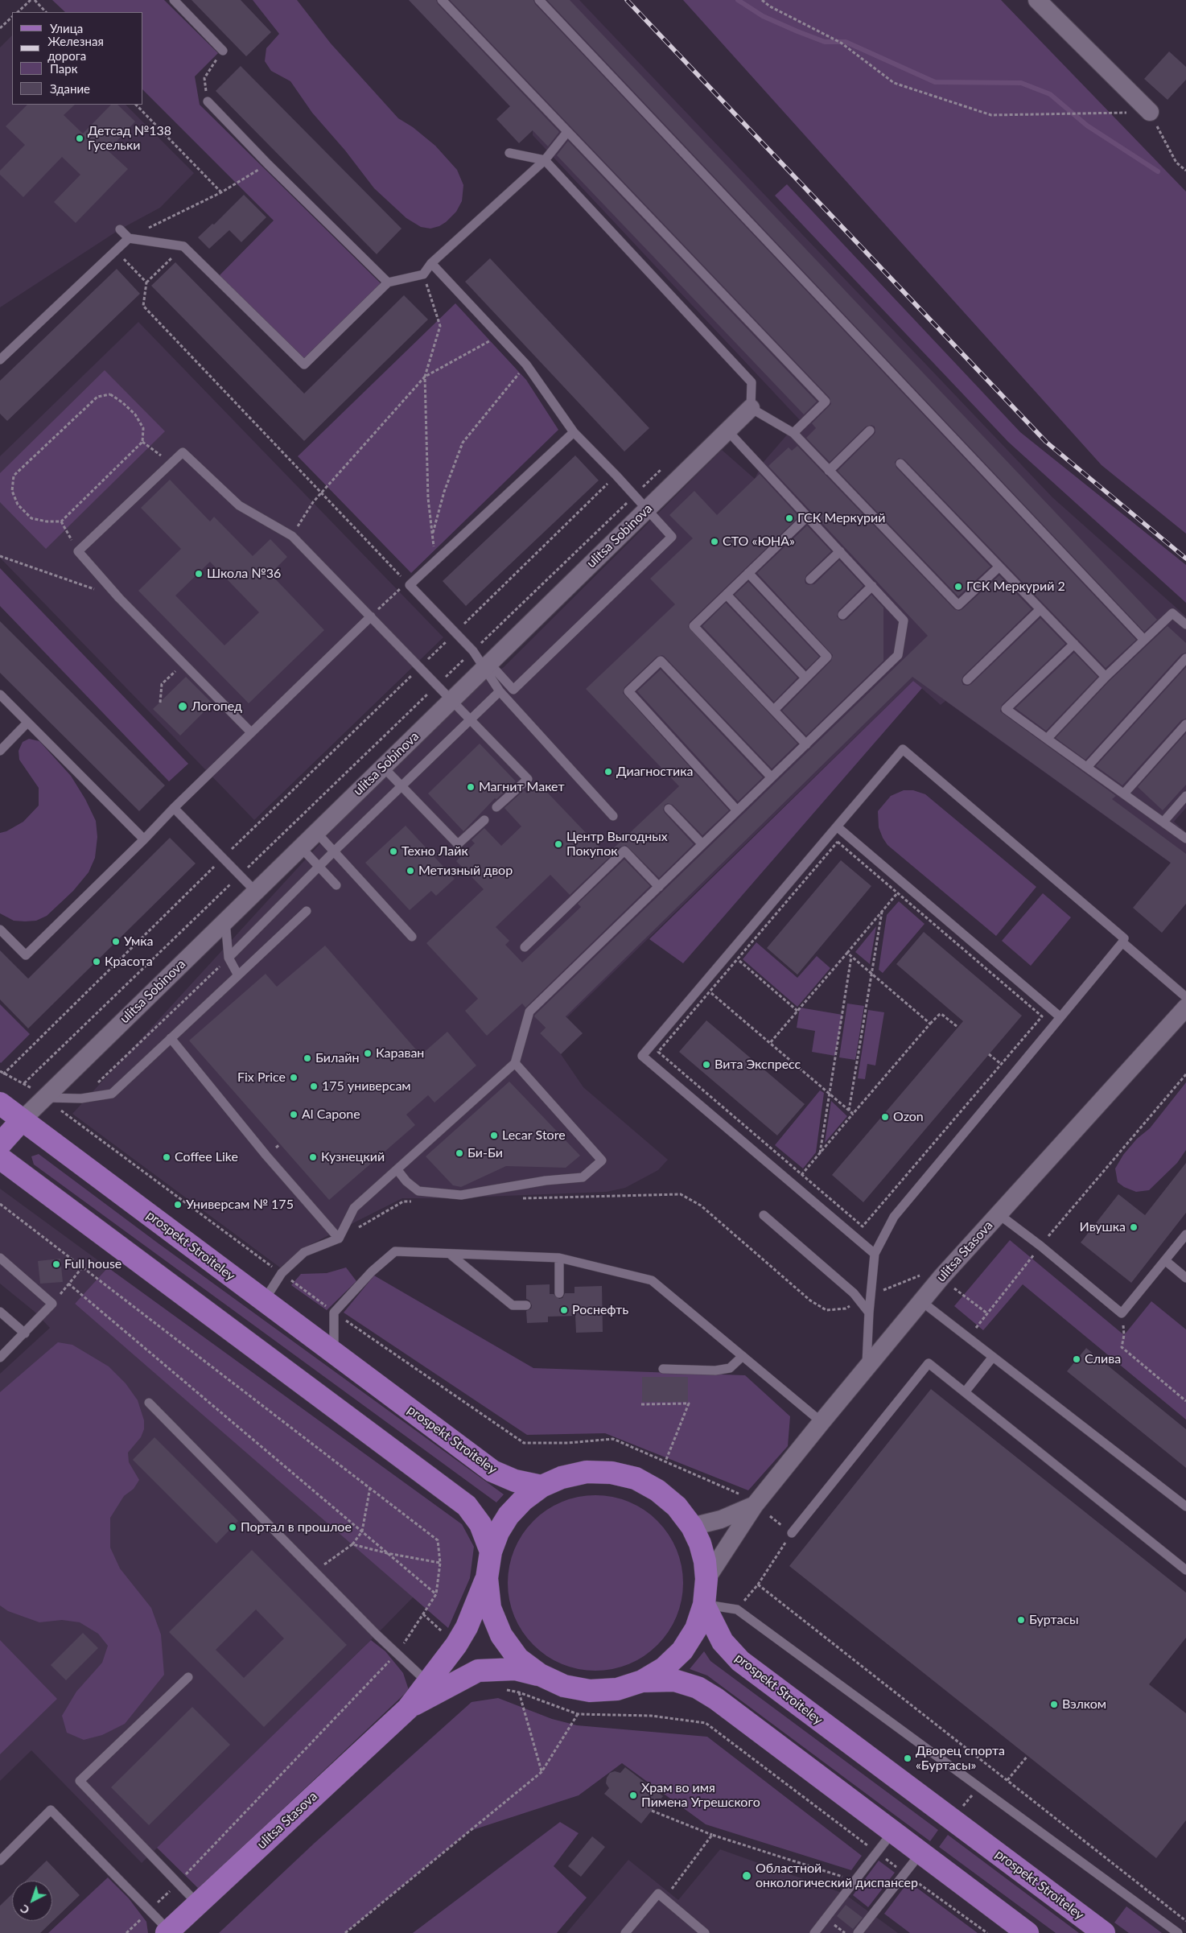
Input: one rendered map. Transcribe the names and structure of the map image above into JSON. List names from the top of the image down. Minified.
{"streets":{"main road":["prospekt Stroiteley","ulitsa Stasova"],"street":["ulitsa Sobinova"]},"crossings":[["ulitsa Sobinova","prospekt Stroiteley"]],"places":["Детсад №138 Гусельки","ГСК Меркурий","СТО «ЮНА»","Школа №36","ГСК Меркурий 2","Логопед","Диагностика","Магнит Макет","Центр Выгодных Покупок","Техно Лайк","Метизный двор","Умка","Красота","Караван","Билайн","Вита Экспресс","Fix Price","175 универсам","Al Capone","Ozon","Lecar Store","Би-Би","Coffee Like","Кузнецкий","Универсам № 175","Ивушка","Full house","Роснефть","Слива","Портал в прошлое","Буртасы","Вэлком","Дворец спорта «Буртасы»","Храм во имя Пимена Угрешского","Областной онкологический диспансер"],"legend":["Улица","Железная дорога","Парк","Здание"],"north":"bottom left"}
